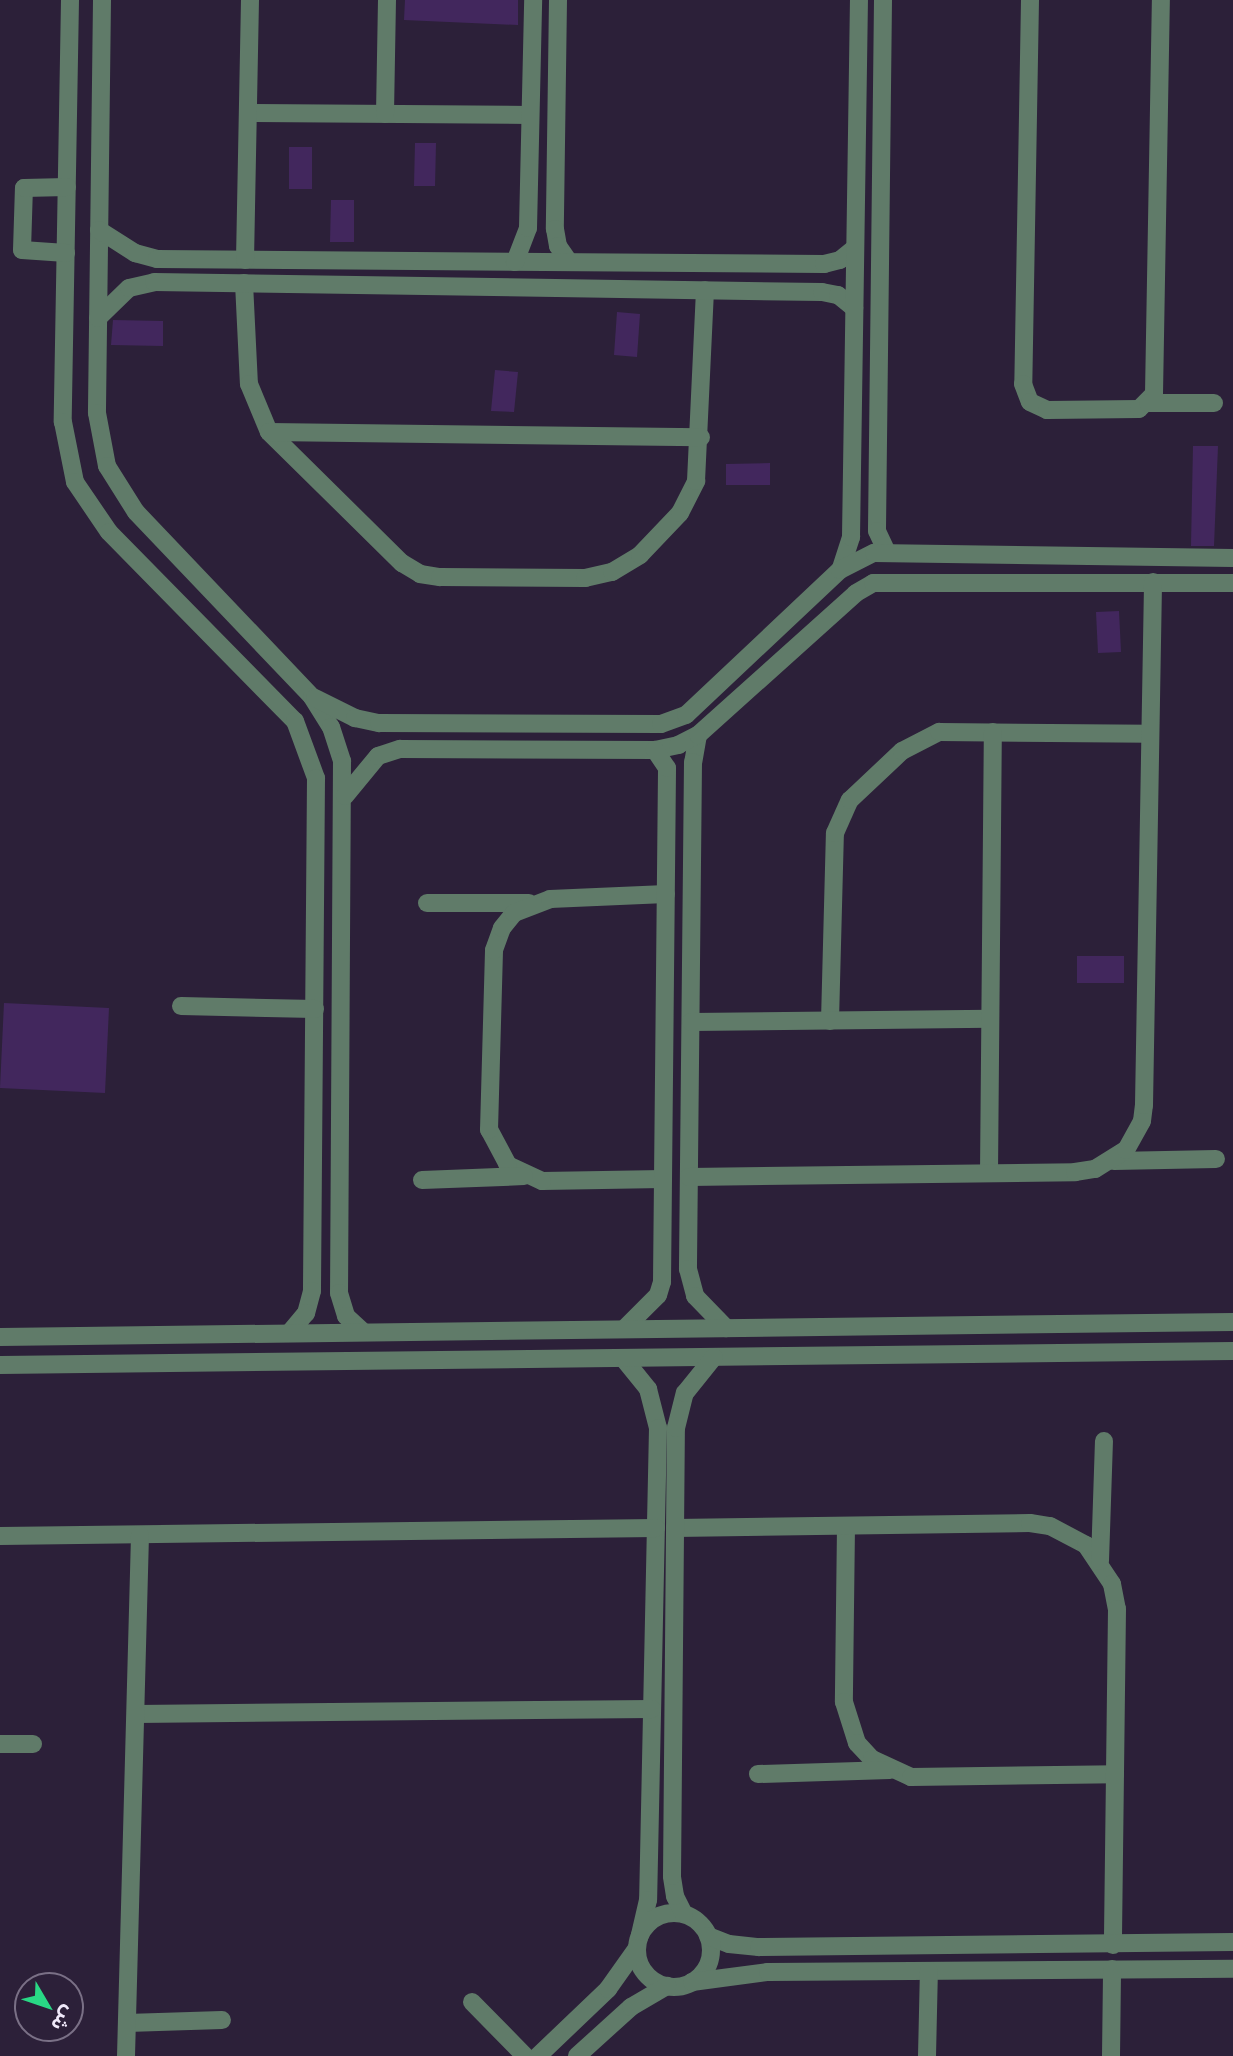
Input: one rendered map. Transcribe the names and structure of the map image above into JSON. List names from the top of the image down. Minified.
{"north":"bottom right"}
